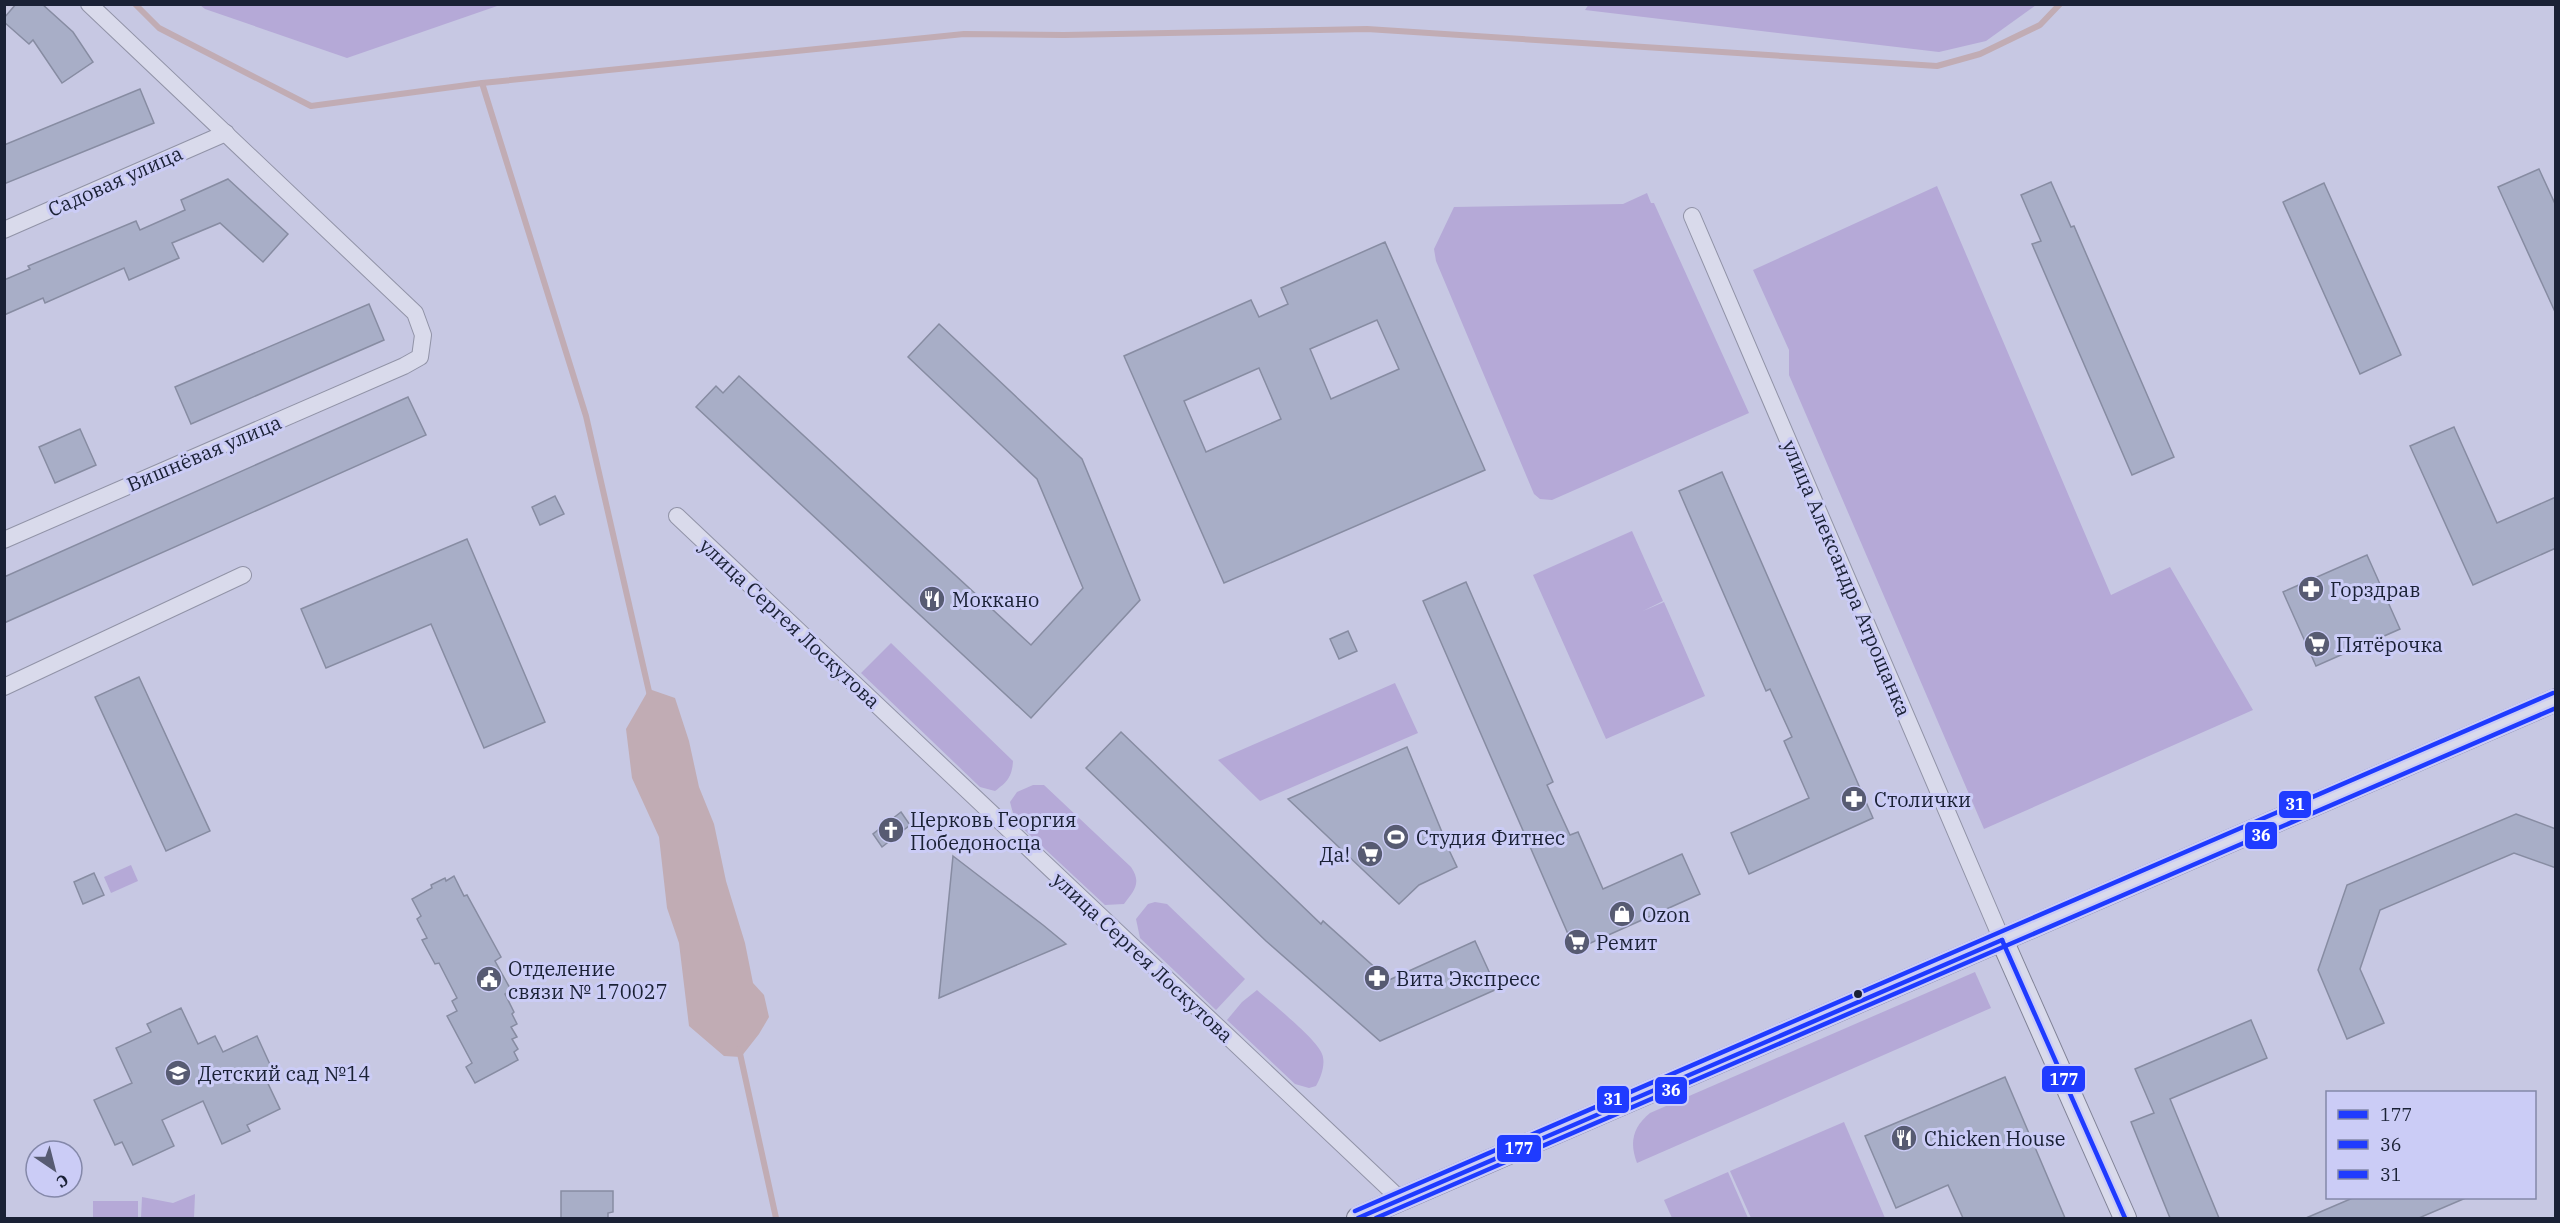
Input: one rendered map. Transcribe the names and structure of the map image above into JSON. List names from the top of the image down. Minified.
{"streets":{"street":["Садовая улица","Вишнёвая улица","улица Александра Атрощанка","улица Сергея Лоскутова"]},"crossings":[["Садовая улица","Вишнёвая улица"]],"places":{"pharmacy":["Горздрав","Столички","Вита Экспресс"],"restaurant":["Моккано","Chicken House"],"supermarket":["Пятёрочка","Да!","Ремит"],"church":["Церковь Георгия Победоносца"],"sports":["Студия Фитнес"],"shop":["Ozon"],"public building":["Отделение связи № 170027"],"school or university":["Детский сад №14"]},"lines":["transit line 31","transit line 36","transit line 177"],"legend":["177","36","31"],"north":"bottom right"}
